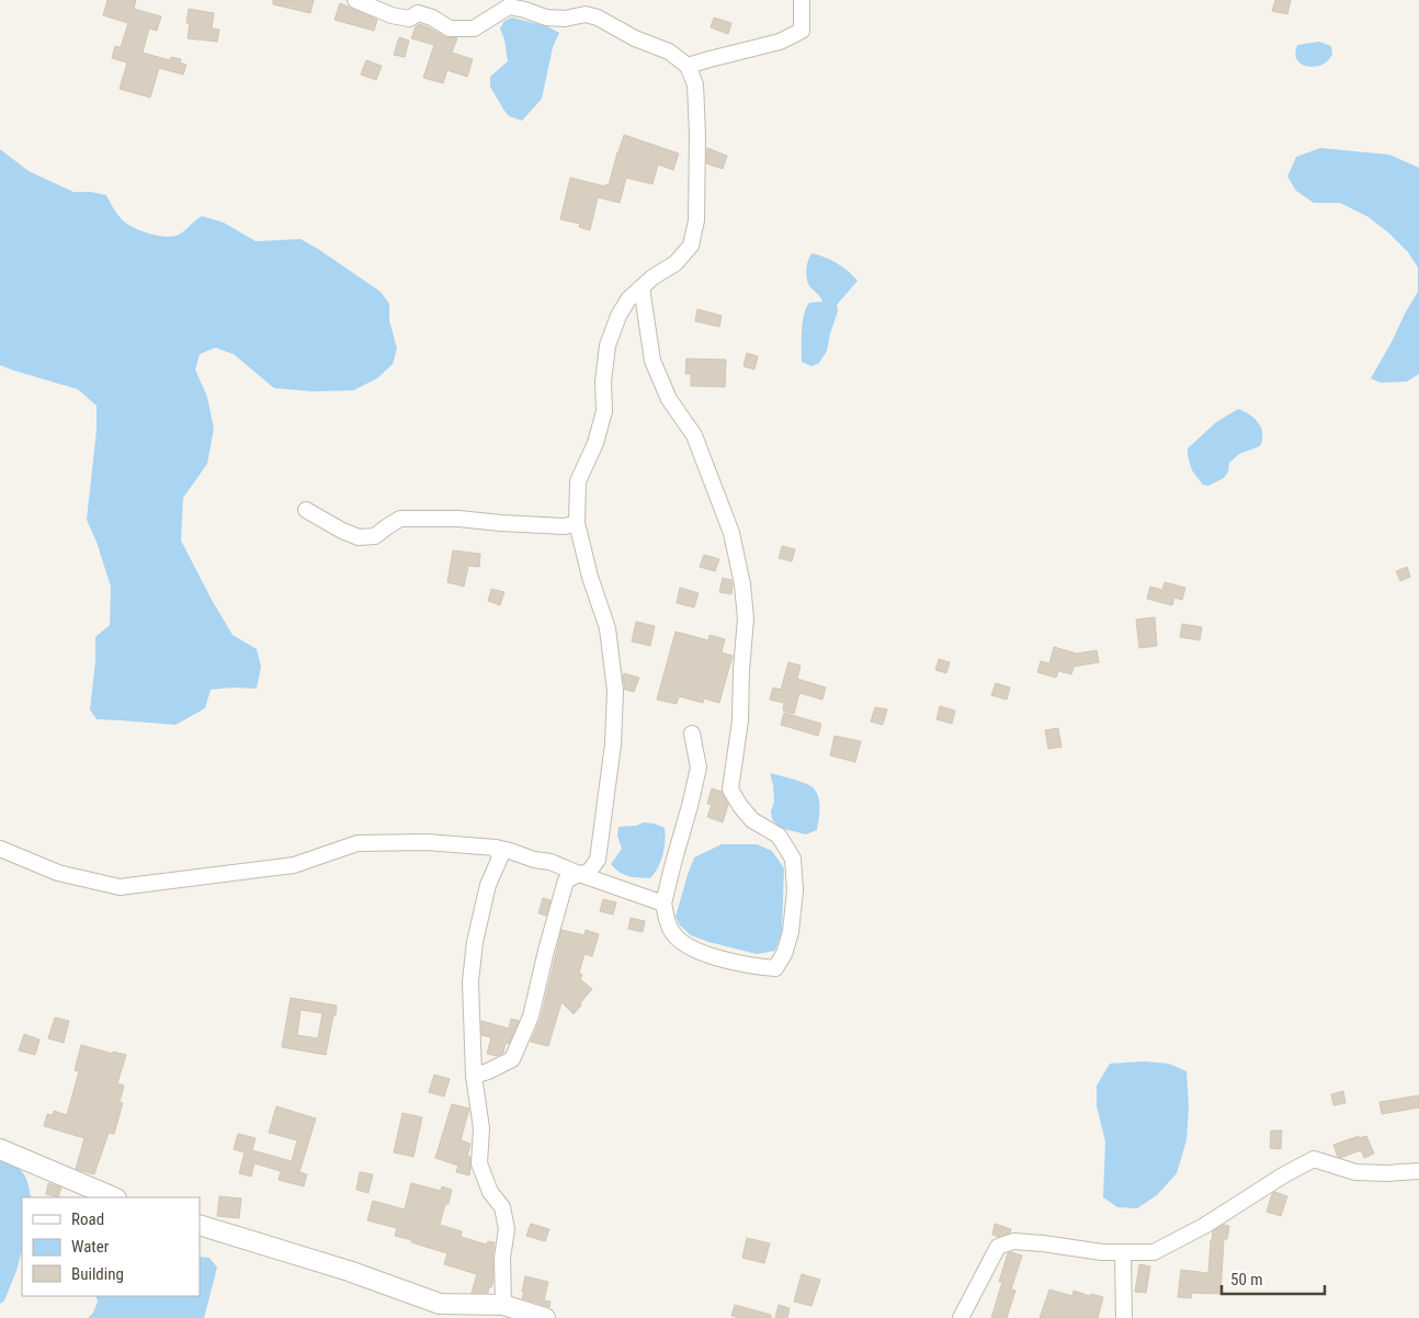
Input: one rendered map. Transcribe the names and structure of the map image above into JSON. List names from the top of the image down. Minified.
{"legend":["Road","Water","Building"],"scale_bar":"50 m"}
